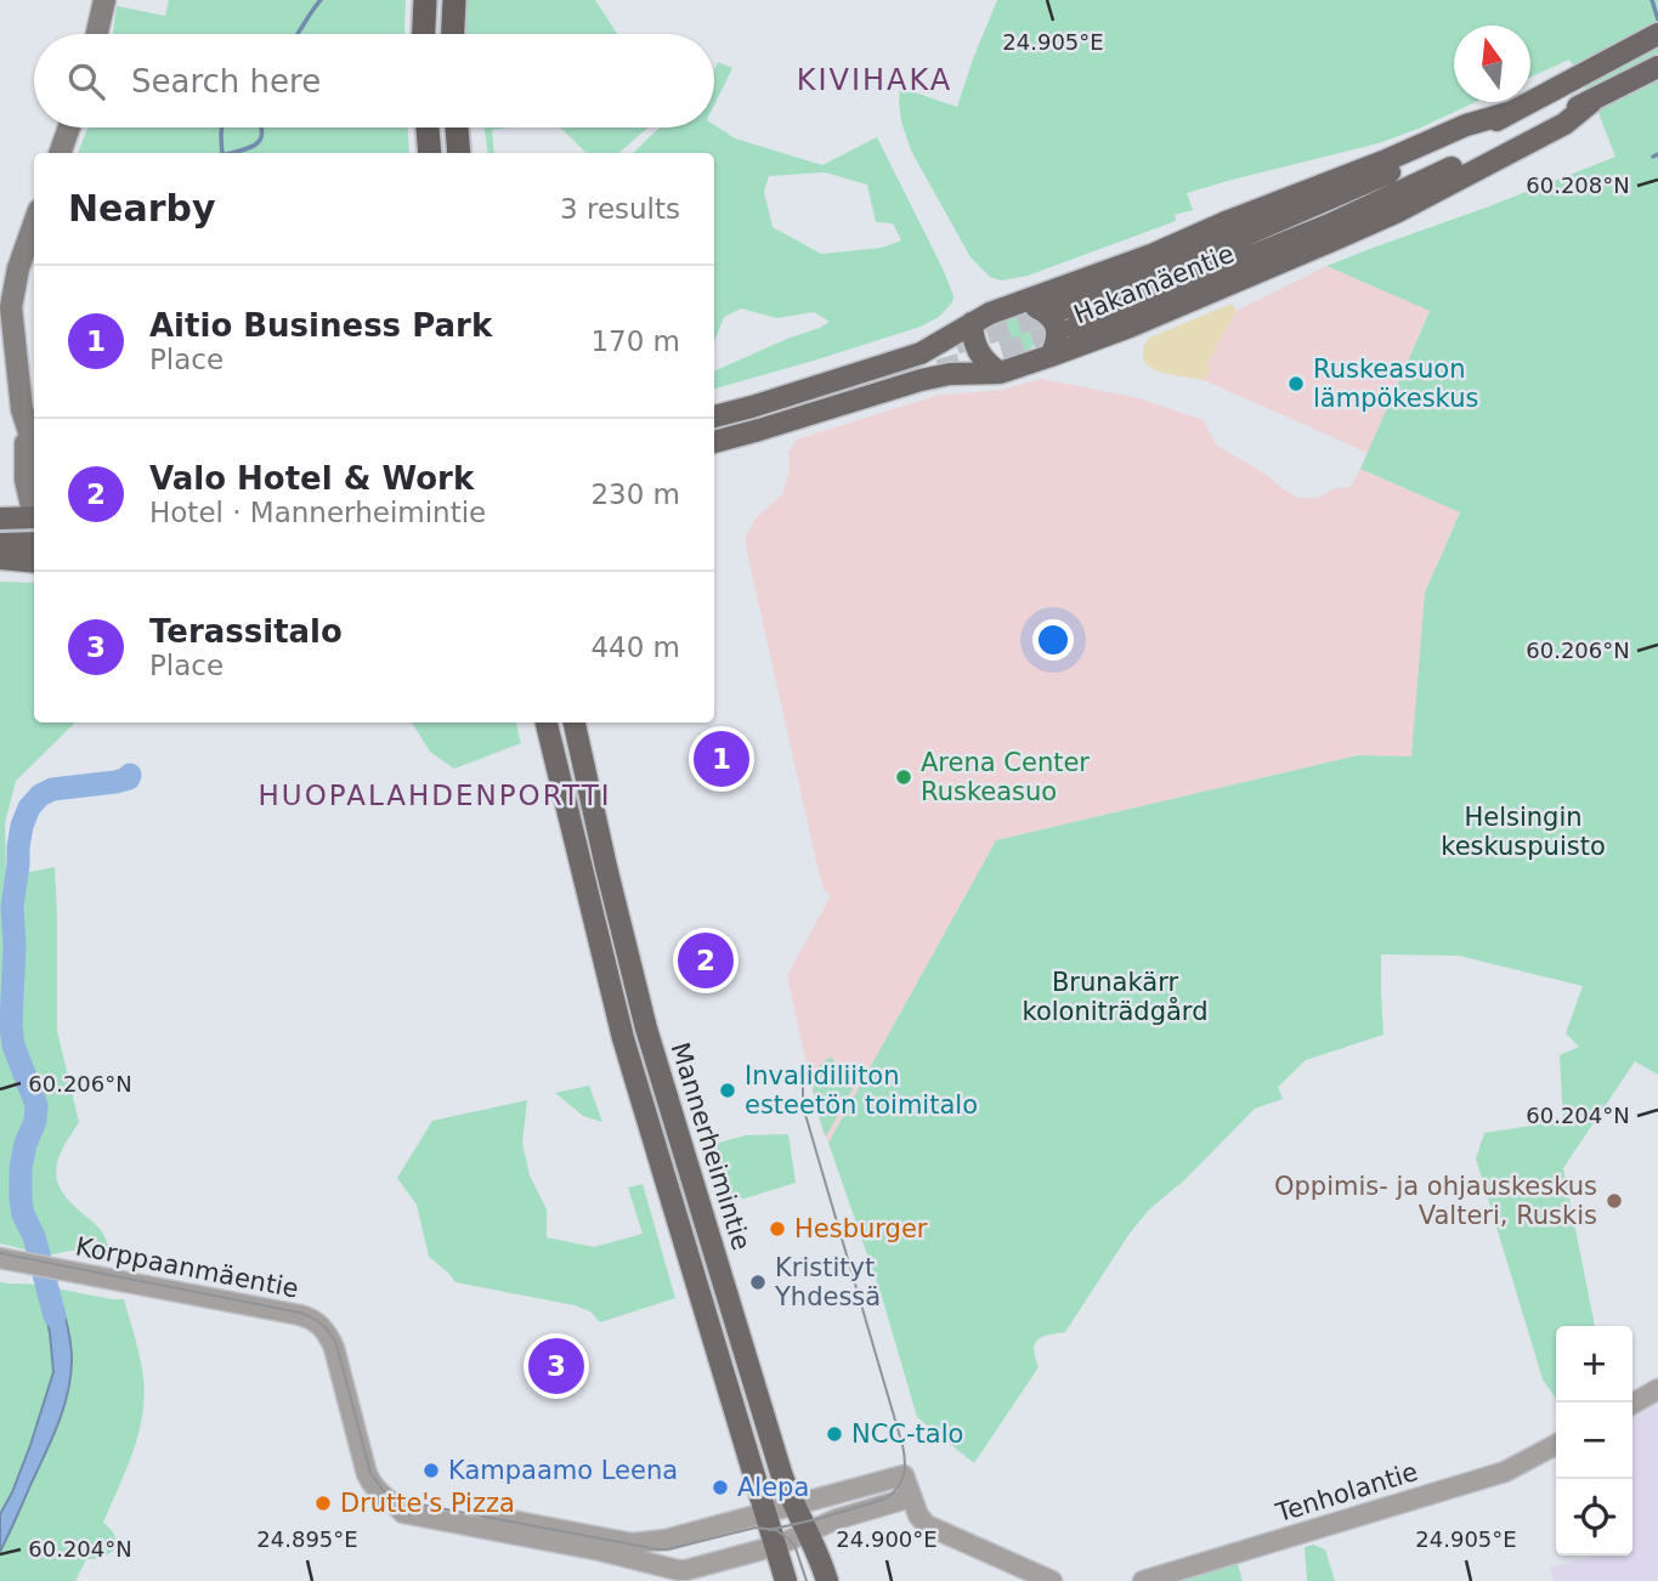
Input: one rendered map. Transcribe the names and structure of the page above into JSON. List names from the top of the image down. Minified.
{"streets":{"main road":["Hakamäentie","Mannerheimintie"],"street":["Korppaanmäentie","Tenholantie"]},"crossings":[["Mannerheimintie","Korppaanmäentie"]],"districts":["KIVIHAKA","HUOPALAHDENPORTTI"],"parks":["Helsingin keskuspuisto","Brunakärr koloniträdgård"],"places":["Ruskeasuon lämpökeskus","Arena Center Ruskeasuo","Invalidiliiton esteetön toimitalo","Oppimis- ja ohjauskeskus Valteri, Ruskis","Hesburger","Kristityt Yhdessä","NCC-talo","Kampaamo Leena","Alepa","Drutte's Pizza"],"north":"top","page":{"search":"Search here","heading":["Nearby","3 results"],"list":[{"mark":"1","name":"Aitio Business Park","note":"Place","value":"170 m"},{"mark":"2","name":"Valo Hotel & Work","note":"Hotel · Mannerheimintie","value":"230 m"},{"mark":"3","name":"Terassitalo","note":"Place","value":"440 m"}],"pins":["1","2","3"],"map_buttons":["+","−"]},"coordinates":["24.905°E","60.208°N","60.206°N","60.204°N","24.895°E","24.900°E"]}
